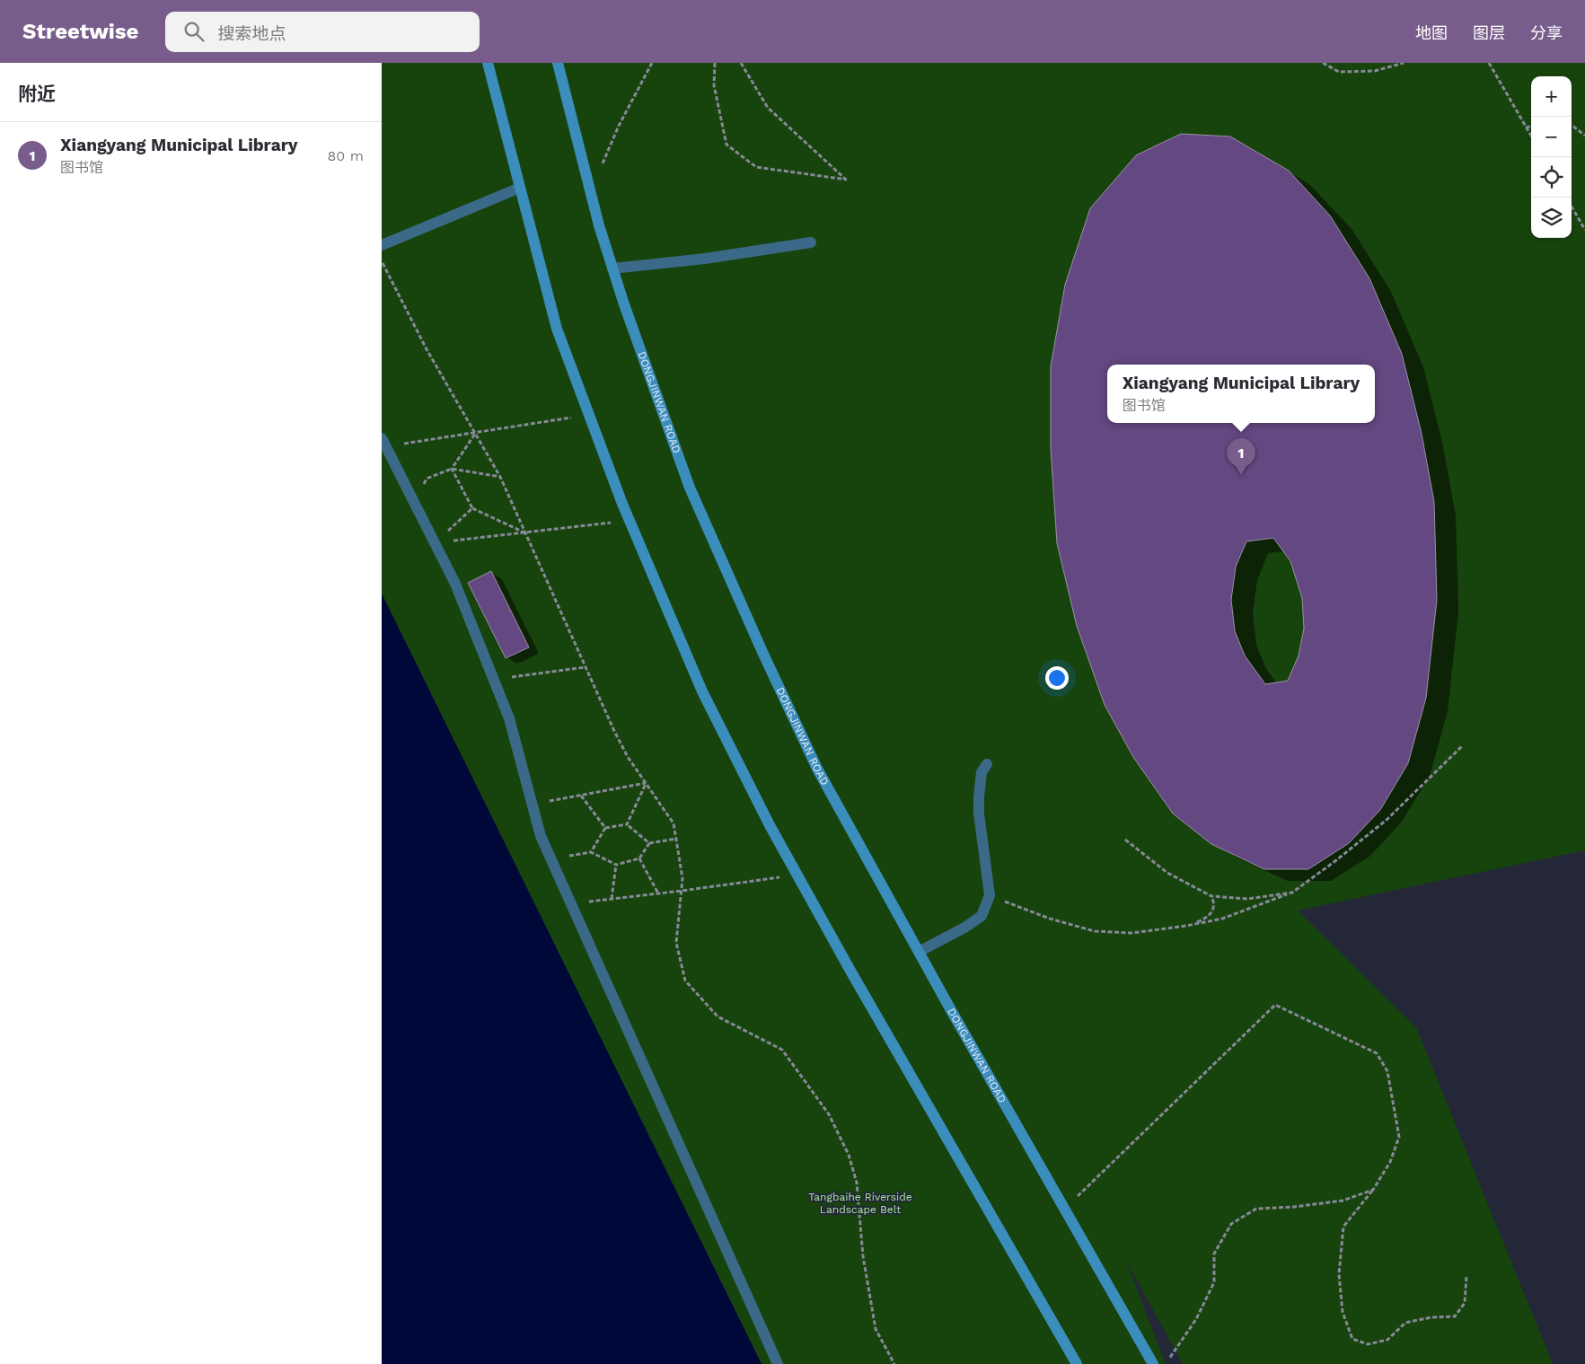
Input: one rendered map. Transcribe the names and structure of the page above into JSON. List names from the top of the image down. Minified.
{"streets":{"main road":["DONGJINWAN ROAD"]},"parks":["Tangbaihe Riverside Landscape Belt"],"page":{"header":"Streetwise","search":"搜索地点","nav":["地图","图层","分享"],"heading":"附近","map_buttons":["+","−"],"list":[{"mark":"1","name":"Xiangyang Municipal Library","note":"图书馆","value":"80 m"}],"popup":["Xiangyang Municipal Library","图书馆"],"pins":"1"}}
